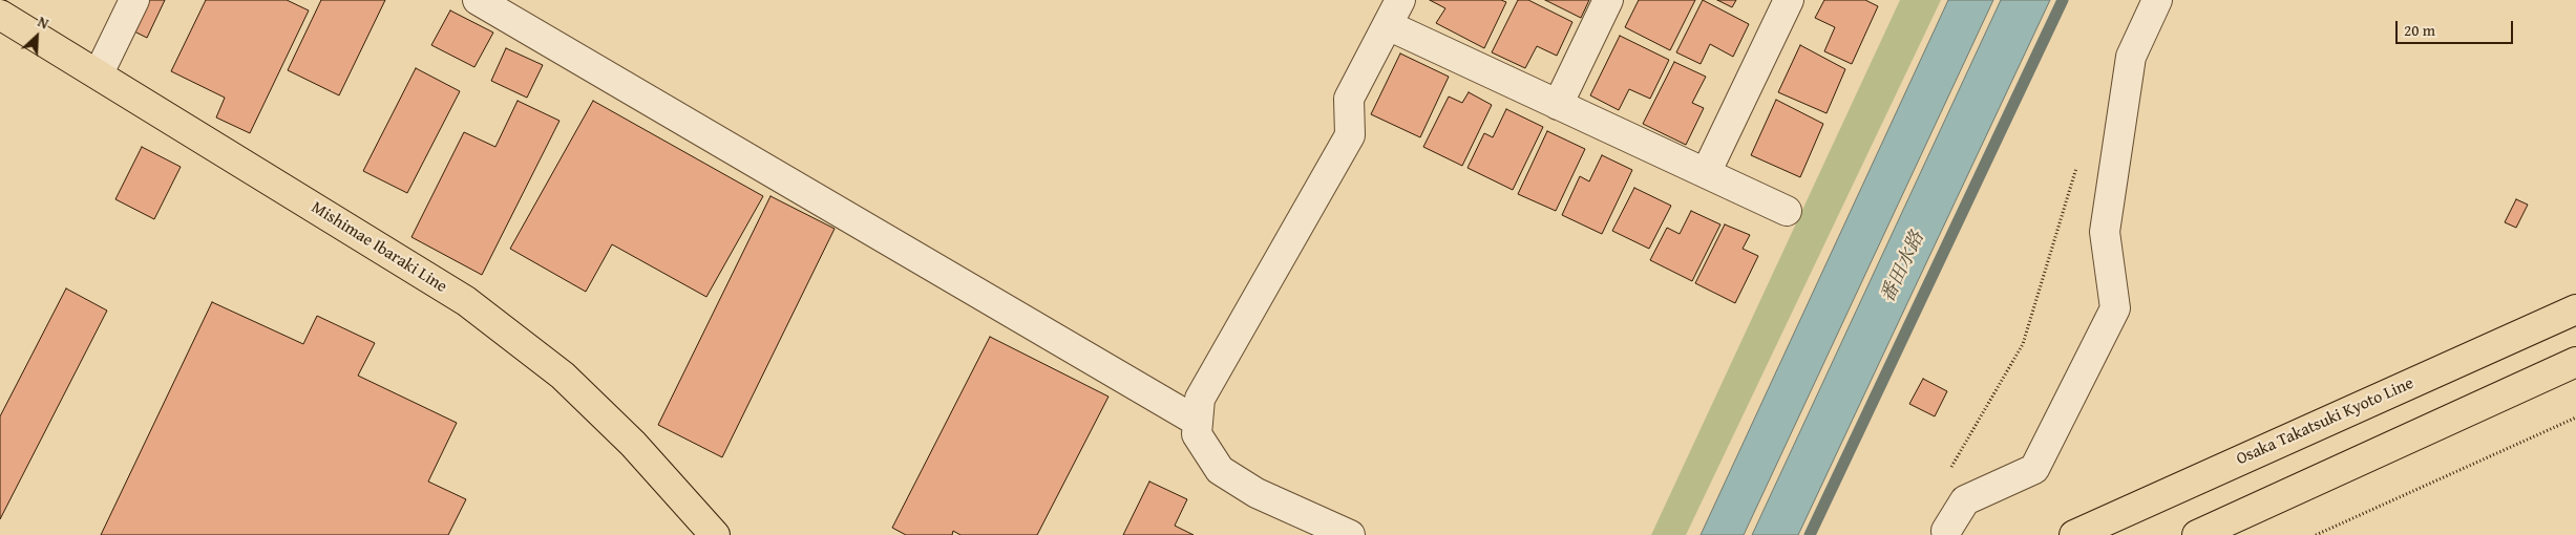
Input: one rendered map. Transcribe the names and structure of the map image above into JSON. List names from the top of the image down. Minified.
{"streets":{"main road":["Mishimae Ibaraki Line","Osaka Takatsuki Kyoto Line"]},"water":["番田水路"],"scale_bar":"20 m","north":"top right"}
